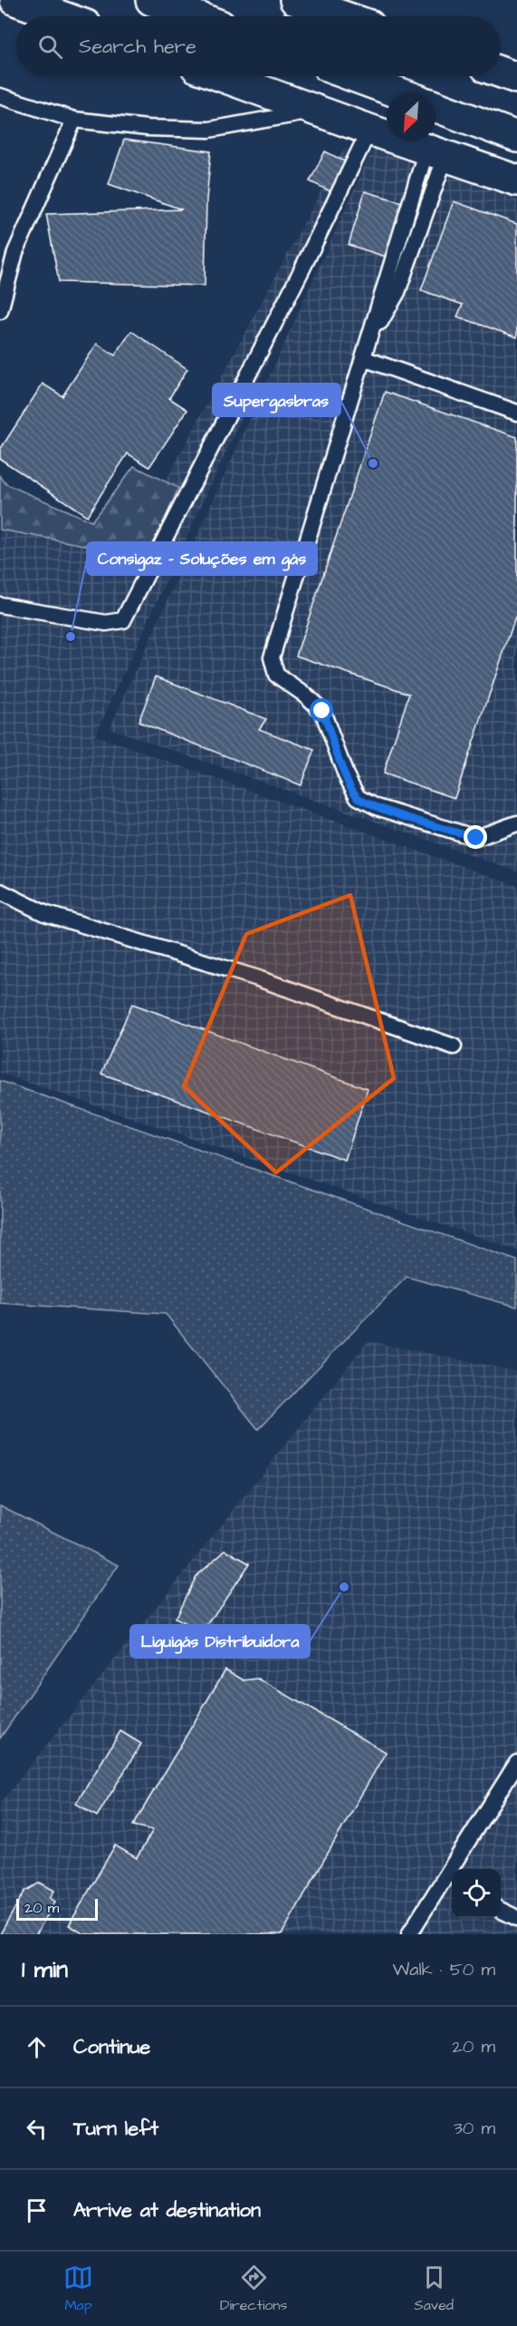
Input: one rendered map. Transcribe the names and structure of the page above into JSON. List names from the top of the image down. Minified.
{"places":["Supergasbras","Consigaz - Soluções em gás","Liguigás Distribuidora"],"scale_bar":"20 m","north":"bottom left","page":{"search":"Search here","scale":"20 m","heading":["1 min","Walk · 50 m"],"list":[["Continue","20 m"],["Turn left","30 m"],"Arrive at destination"],"nav":["Map","Directions","Saved"]}}
